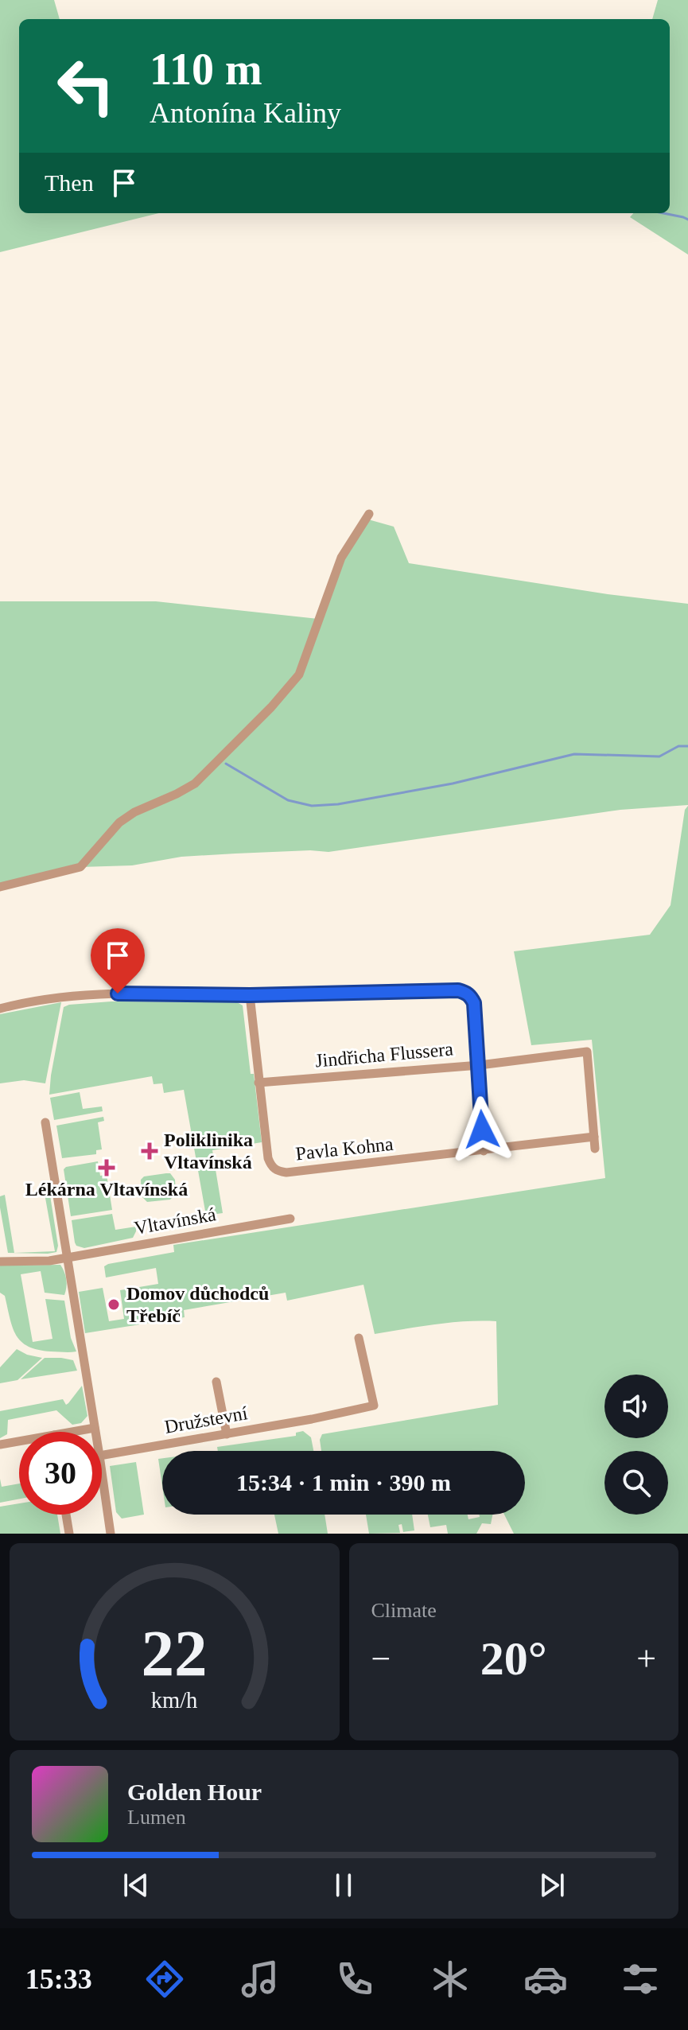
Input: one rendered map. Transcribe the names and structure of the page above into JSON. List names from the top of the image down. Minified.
{"streets":{"street":["Jindřicha Flussera","Pavla Kohna","Vltavínská","Družstevní"]},"crossings":[["Jindřicha Flussera","Pavla Kohna"]],"places":{"health":["Poliklinika Vltavínská","Lékárna Vltavínská"],"other":["Domov důchodců Třebíč"]},"page":{"turn":["110 m","Antonína Kaliny"],"then":"Then","limit":"30","trip":"15:34 · 1 min · 390 m","tile":"Climate","heat":["−","20°","+"],"song":["Golden Hour","Lumen"],"tabs":"15:33","gauge":["22","km/h"]}}
